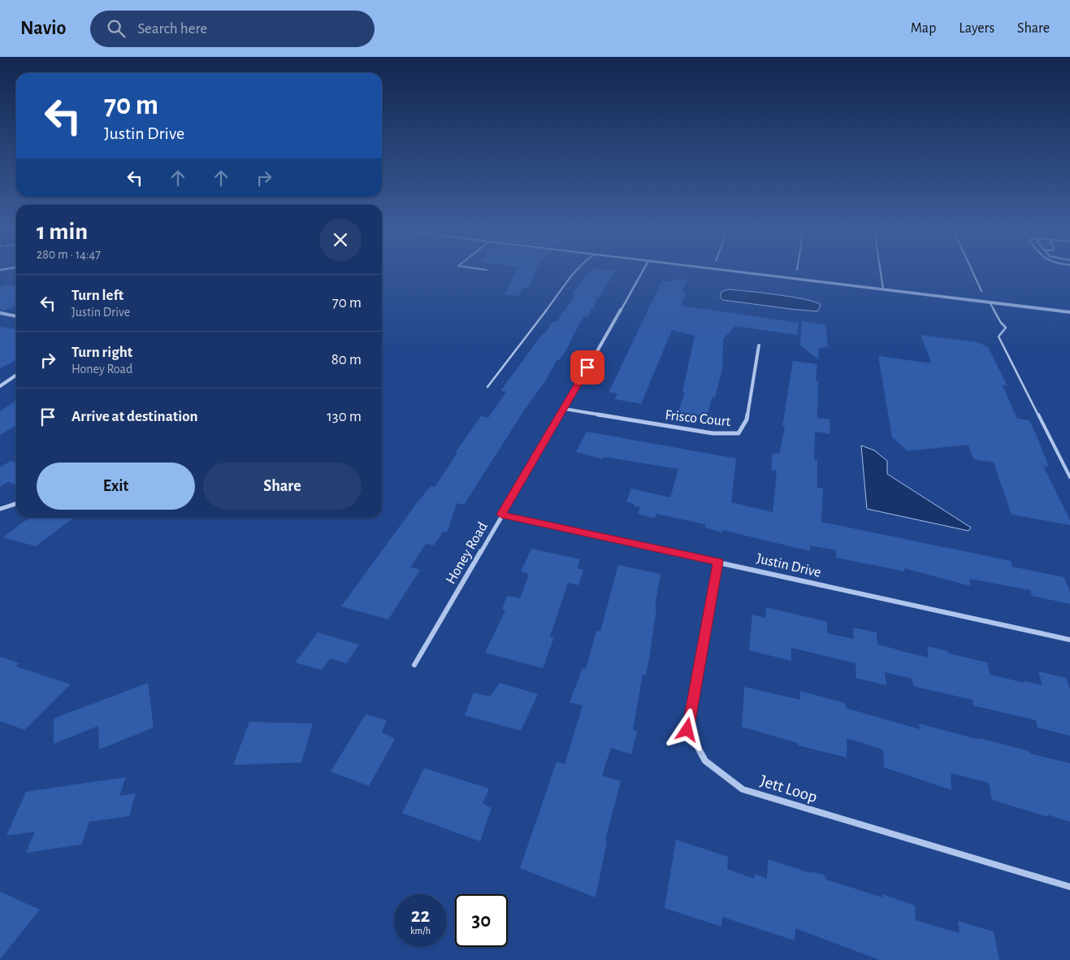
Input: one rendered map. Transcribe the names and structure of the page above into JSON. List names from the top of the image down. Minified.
{"streets":{"street":["Frisco Court","Honey Road","Justin Drive","Jett Loop"]},"crossings":[["Frisco Court","Honey Road"],["Honey Road","Justin Drive"],["Justin Drive","Jett Loop"]],"page":{"header":"Navio","search":"Search here","nav":["Map","Layers","Share"],"turn":["70 m","Justin Drive"],"heading":["1 min","280 m · 14:47"],"list":[{"name":"Turn left","note":"Justin Drive","value":"70 m"},{"name":"Turn right","note":"Honey Road","value":"80 m"},{"name":"Arrive at destination","value":"130 m"}],"buttons":["Exit","Share"],"speed":"22 km/h","limit":"30"}}
